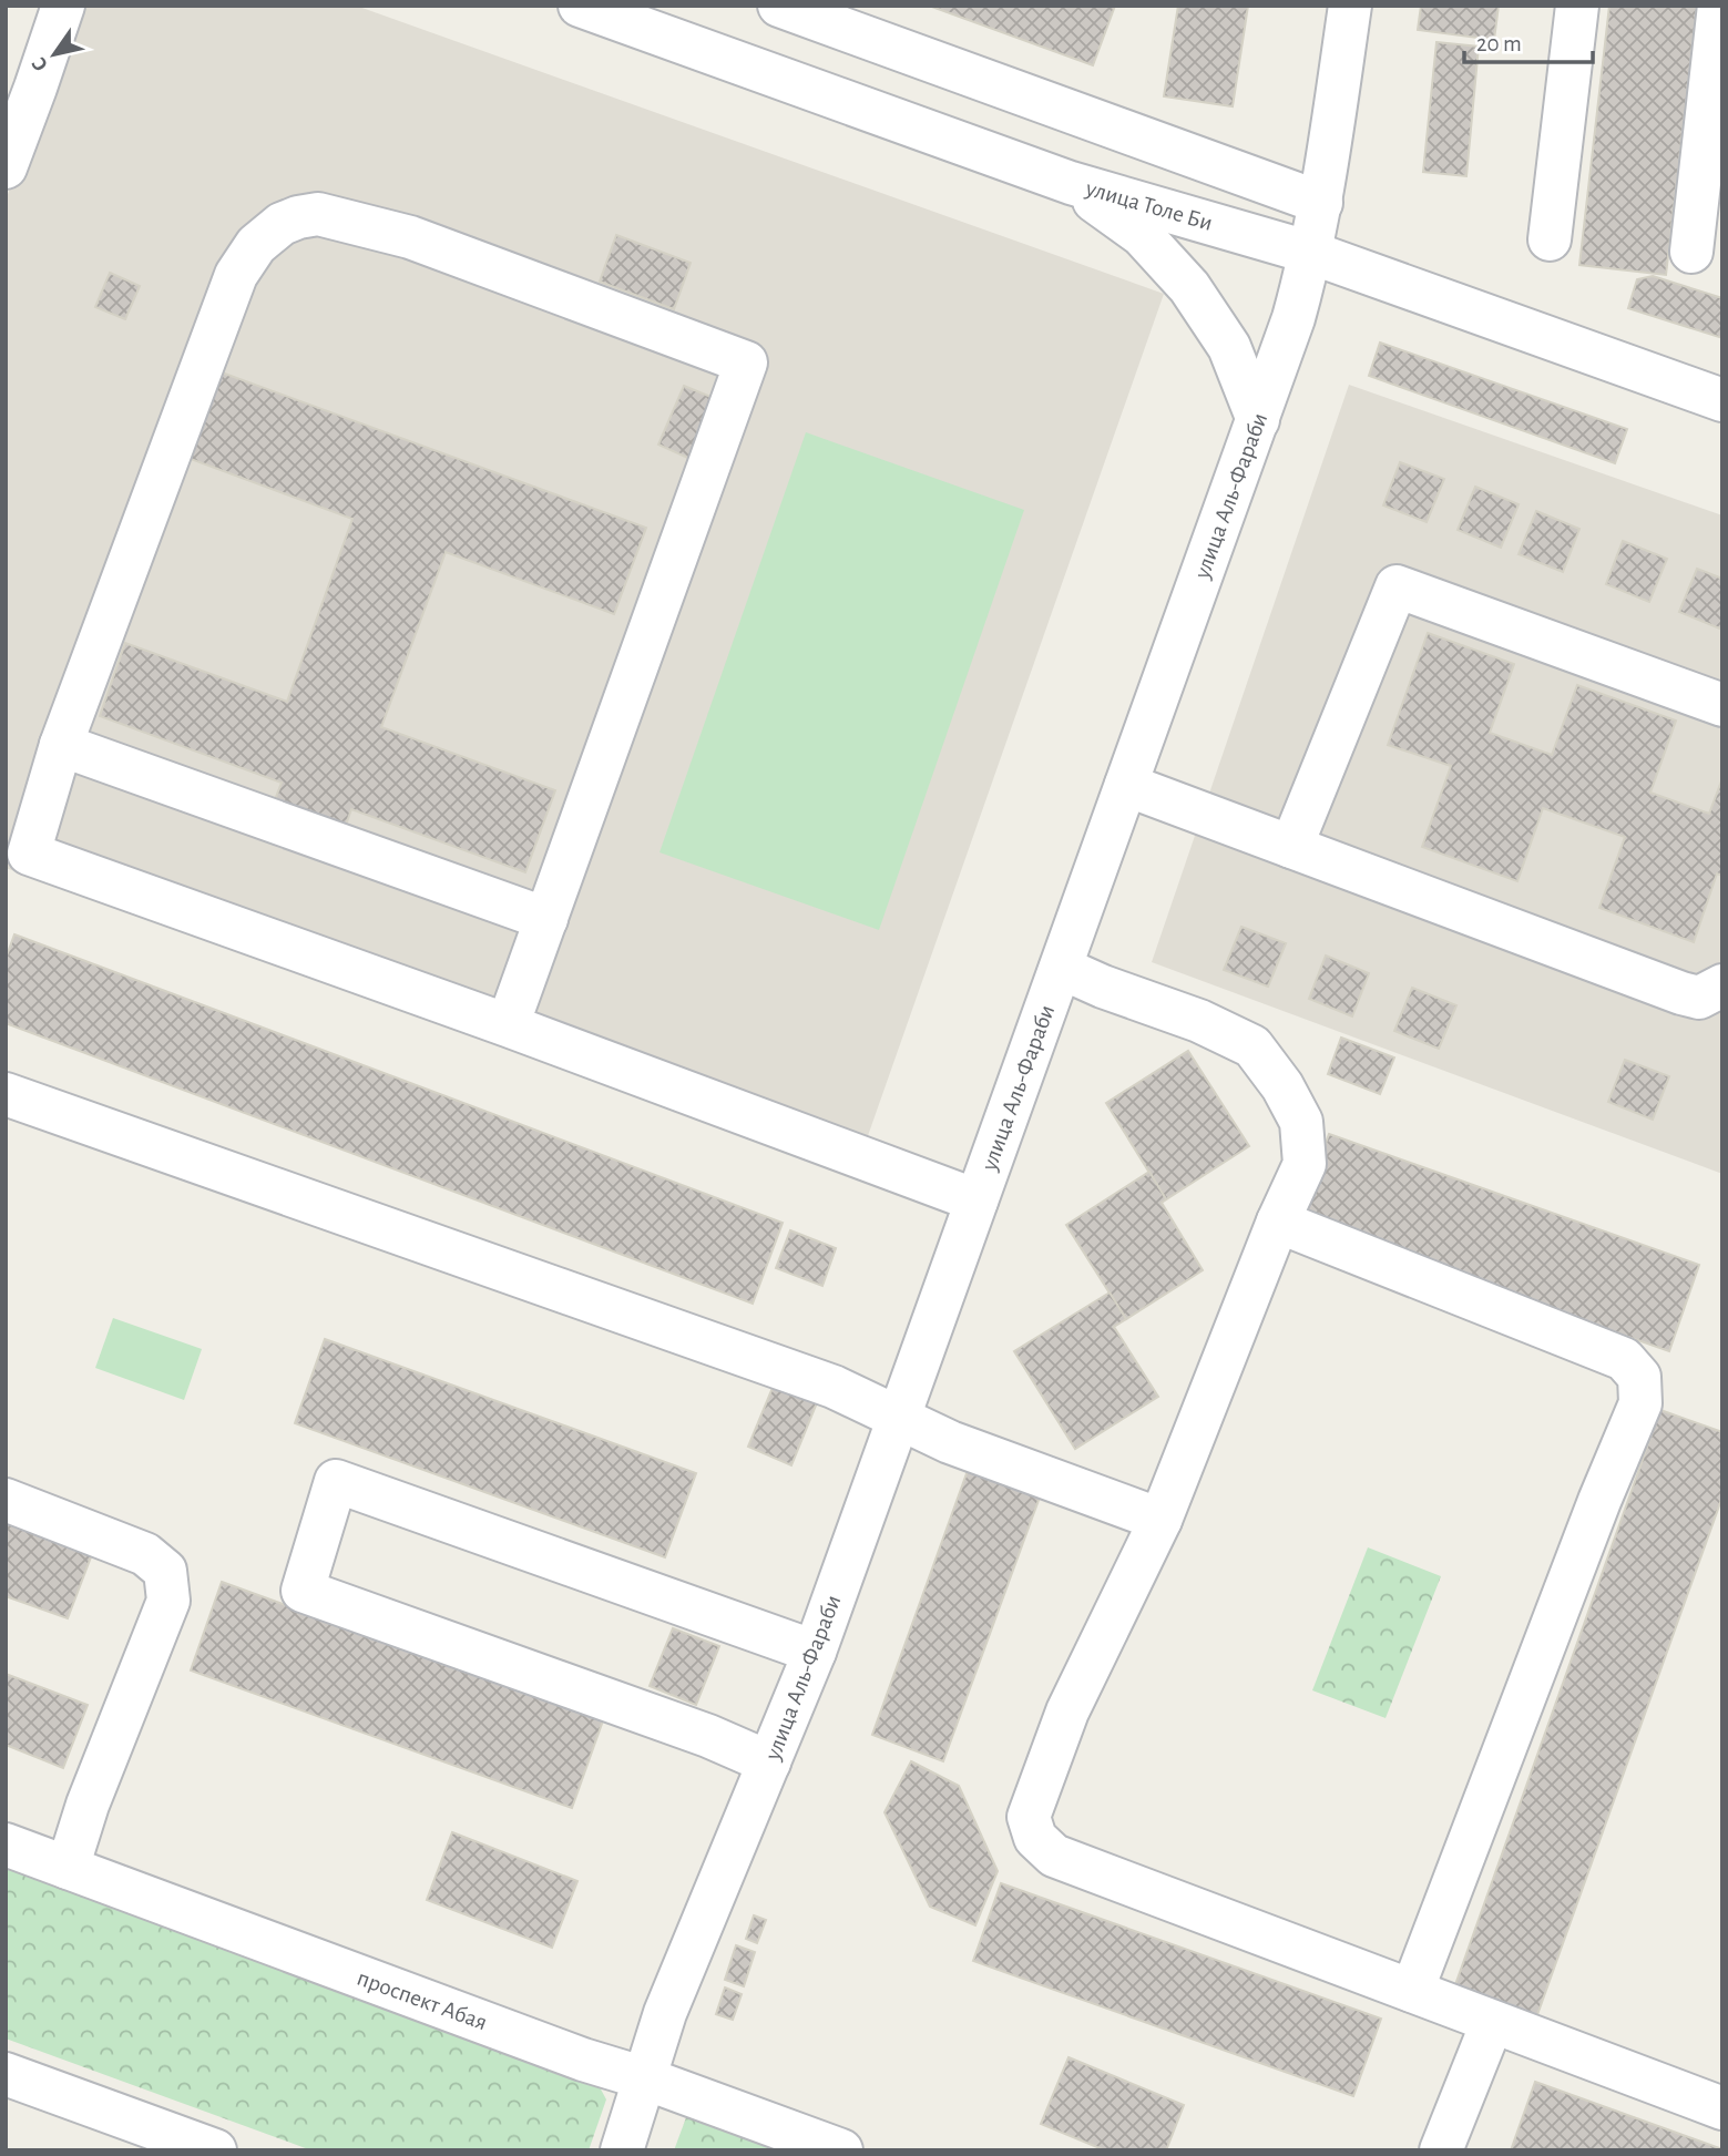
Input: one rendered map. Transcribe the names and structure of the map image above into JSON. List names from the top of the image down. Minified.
{"streets":{"street":["улица Толе Би","улица Аль-Фараби","проспект Абая"]},"crossings":[["улица Толе Би","улица Аль-Фараби"],["улица Аль-Фараби","проспект Абая"]],"scale_bar":"20 m","north":"bottom left"}
